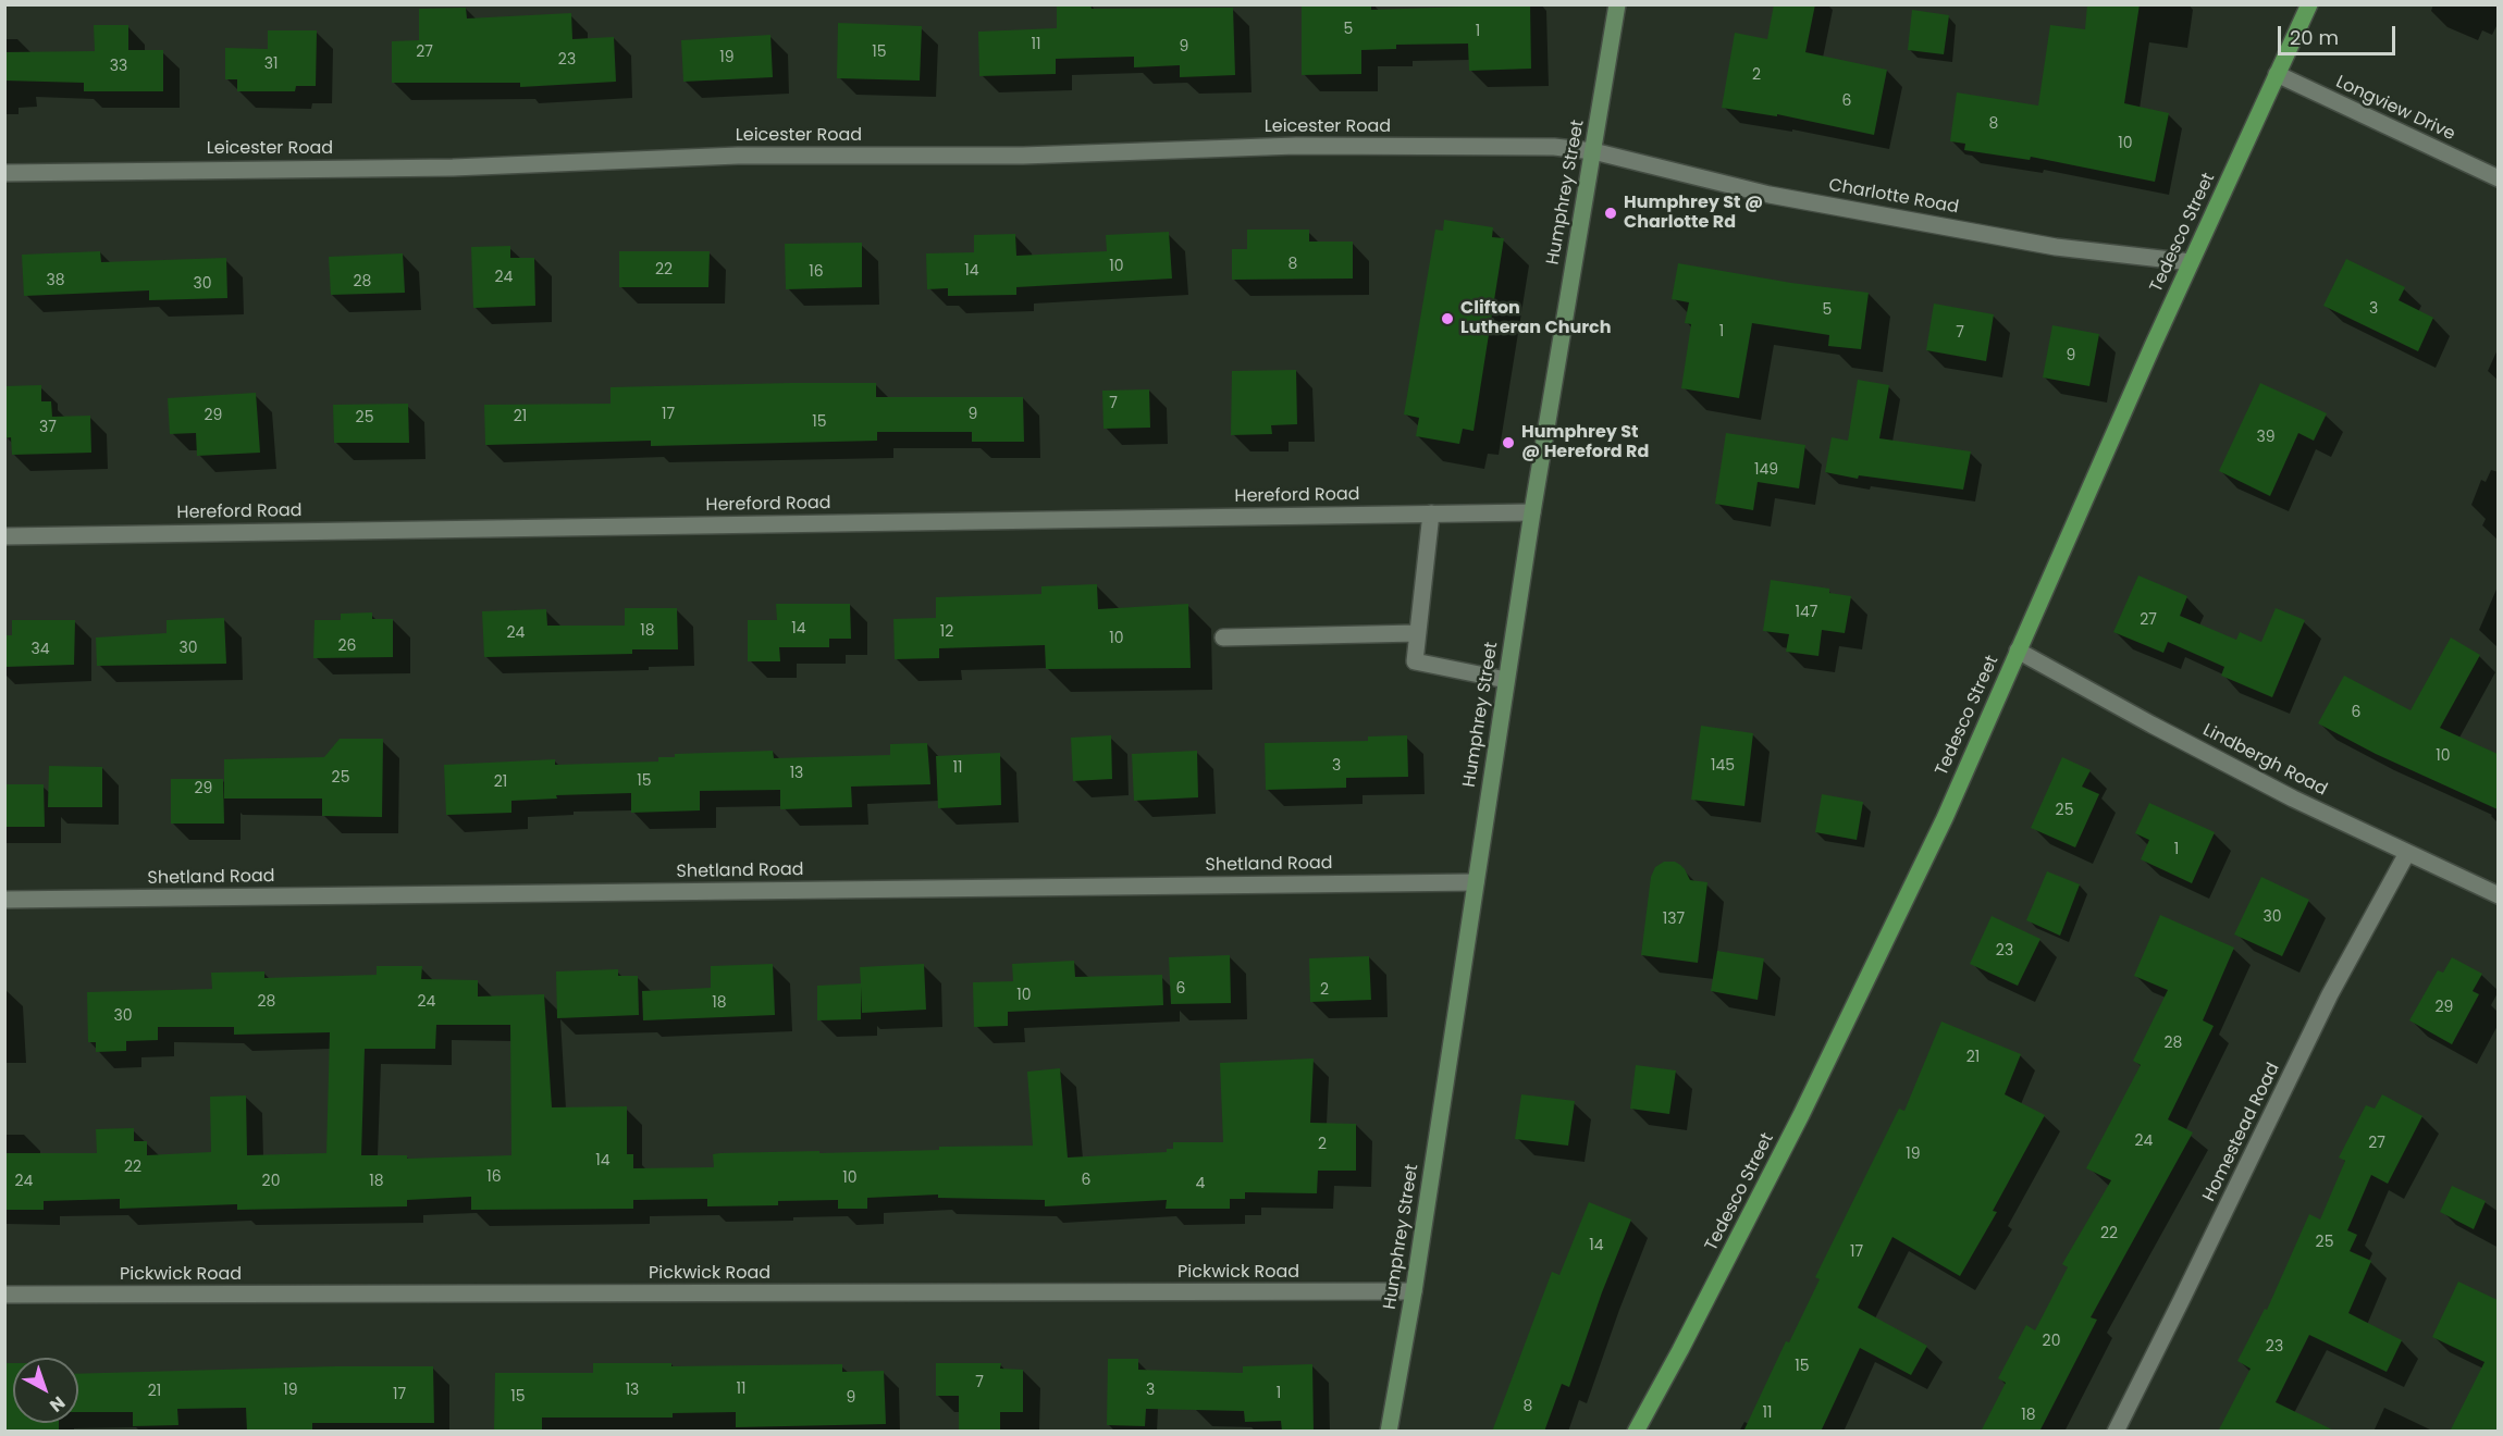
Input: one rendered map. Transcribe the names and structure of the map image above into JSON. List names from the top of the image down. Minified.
{"streets":{"main road":["Humphrey Street","Tedesco Street"],"street":["Longview Drive","Leicester Road","Charlotte Road","Hereford Road","Lindbergh Road","Shetland Road","Homestead Road","Pickwick Road"]},"crossings":[["Longview Drive","Tedesco Street"],["Leicester Road","Humphrey Street"],["Leicester Road","Charlotte Road"],["Humphrey Street","Charlotte Road"],["Humphrey Street","Hereford Road"],["Humphrey Street","Shetland Road"],["Humphrey Street","Pickwick Road"],["Charlotte Road","Tedesco Street"],["Tedesco Street","Lindbergh Road"],["Lindbergh Road","Homestead Road"]],"places":["Humphrey St @ Charlotte Rd","Clifton Lutheran Church","Humphrey St @ Hereford Rd"],"house_numbers":["5","1","11","9","27","15","19","23","31","33","2","6","8","10","8","10","22","14","16","24","38","28","30","3","5","1","7","9","7","17","9","29","21","25","15","37","39","149","147","27","14","18","12","24","10","26","30","34","6","10","3","145","11","13","25","15","21","29","25","1","30","137","23","6","2","10","28","24","18","29","30","28","21","24","27","2","19","14","22","16","10","6","24","20","18","4","22","25","14","17","20","23","15","7","11","19","13","3","21","1","17","15","9","8","11","18"],"scale_bar":"20 m","north":"bottom right"}
